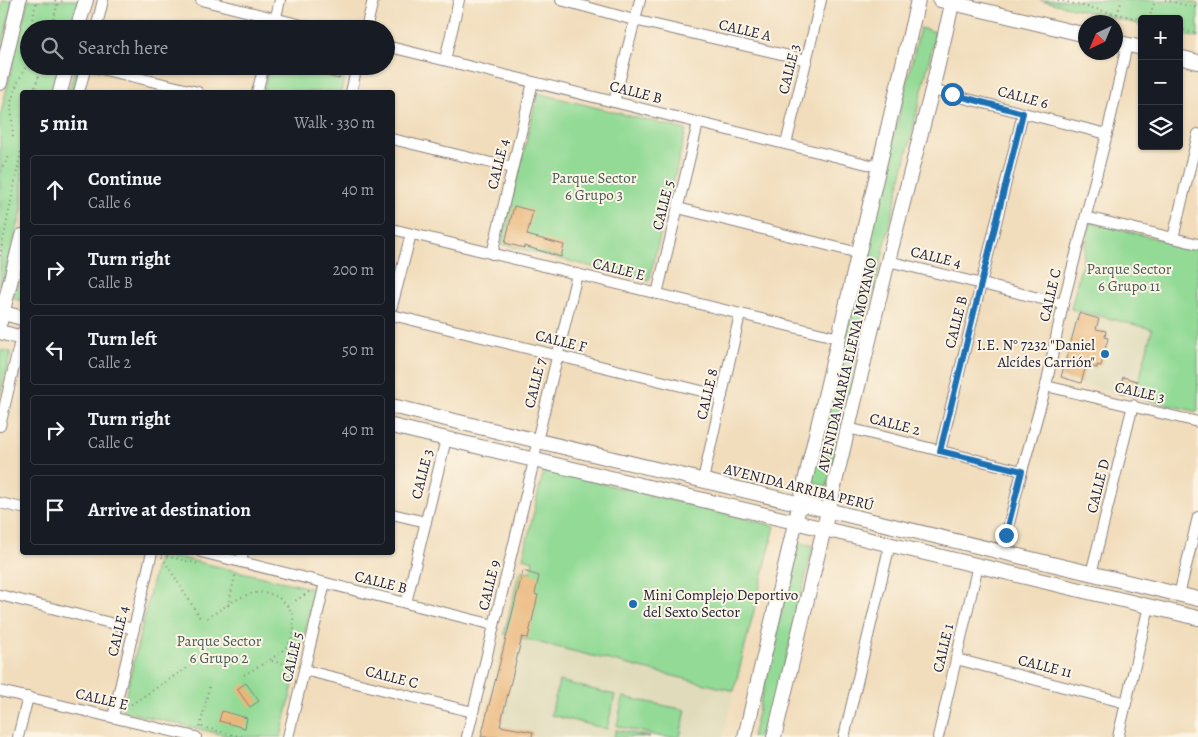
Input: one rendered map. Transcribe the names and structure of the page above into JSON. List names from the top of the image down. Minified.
{"streets":{"street":["CALLE A","CALLE 3","CALLE B","CALLE 6","CALLE 4","CALLE 5","CALLE E","CALLE C","CALLE F","AVENIDA MARÍA ELENA MOYANO","CALLE 7","CALLE 8","CALLE 2","CALLE D","AVENIDA ARRIBA PERÚ","CALLE 9","CALLE 1","CALLE 11"]},"crossings":[["CALLE A","CALLE 3"],["CALLE 3","CALLE B"],["CALLE 3","CALLE C"],["CALLE 3","CALLE D"],["CALLE B","CALLE 6"],["CALLE B","CALLE 4"],["CALLE B","CALLE 5"],["CALLE B","AVENIDA MARÍA ELENA MOYANO"],["CALLE B","CALLE 2"],["CALLE B","CALLE 9"],["CALLE 6","CALLE C"],["CALLE 6","AVENIDA MARÍA ELENA MOYANO"],["CALLE 4","CALLE E"],["CALLE 4","CALLE C"],["CALLE 4","AVENIDA MARÍA ELENA MOYANO"],["CALLE 5","CALLE E"],["CALLE 5","CALLE C"],["CALLE E","AVENIDA MARÍA ELENA MOYANO"],["CALLE E","CALLE 7"],["CALLE E","CALLE 8"],["CALLE C","CALLE 2"],["CALLE C","AVENIDA ARRIBA PERÚ"],["CALLE C","CALLE 9"],["CALLE F","CALLE 7"],["CALLE F","CALLE 8"],["AVENIDA MARÍA ELENA MOYANO","CALLE 2"],["AVENIDA MARÍA ELENA MOYANO","AVENIDA ARRIBA PERÚ"],["CALLE 7","AVENIDA ARRIBA PERÚ"],["CALLE 7","CALLE 9"],["CALLE 8","AVENIDA ARRIBA PERÚ"],["CALLE D","AVENIDA ARRIBA PERÚ"],["AVENIDA ARRIBA PERÚ","CALLE 9"],["CALLE 1","CALLE 11"]],"parks":["Parque Sector 6 Grupo 3","Parque Sector 6 Grupo 11","Parque Sector 6 Grupo 2"],"places":["I.E. N° 7232 \"Daniel Alcídes Carrión\"","Mini Complejo Deportivo del Sexto Sector"],"north":"bottom left","page":{"map_buttons":["+","−"],"search":"Search here","heading":["5 min","Walk · 330 m"],"list":[["Continue","Calle 6","40 m"],["Turn right","Calle B","200 m"],["Turn left","Calle 2","50 m"],["Turn right","Calle C","40 m"],"Arrive at destination"]}}
